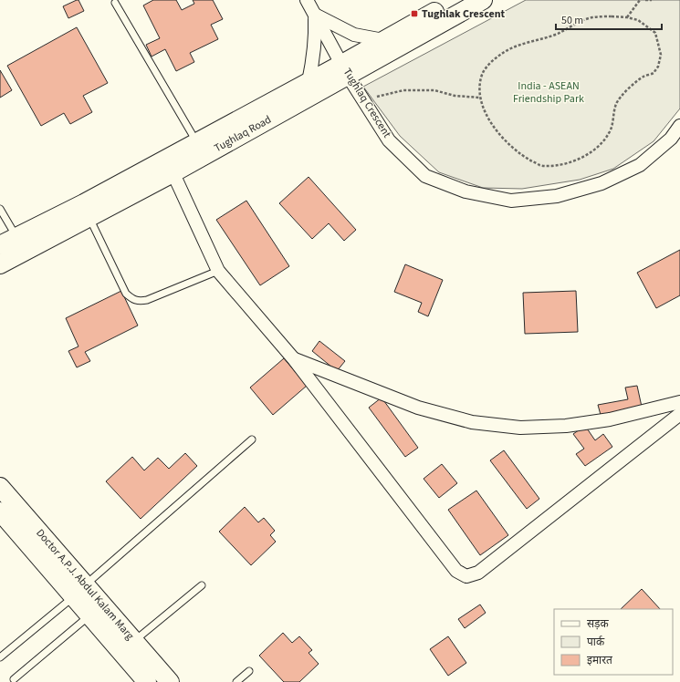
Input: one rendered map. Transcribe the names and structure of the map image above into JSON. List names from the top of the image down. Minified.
{"streets":{"main road":["Tughlaq Road","Doctor A.P.J. Abdul Kalam Marg"],"street":["Tughlaq Crescent"]},"crossings":[["Tughlaq Crescent","Tughlaq Road"]],"parks":["India - ASEAN Friendship Park"],"places":{"transit":["Tughlak Crescent"]},"legend":["सड़क","पार्क","इमारत"],"scale_bar":"50 m"}
